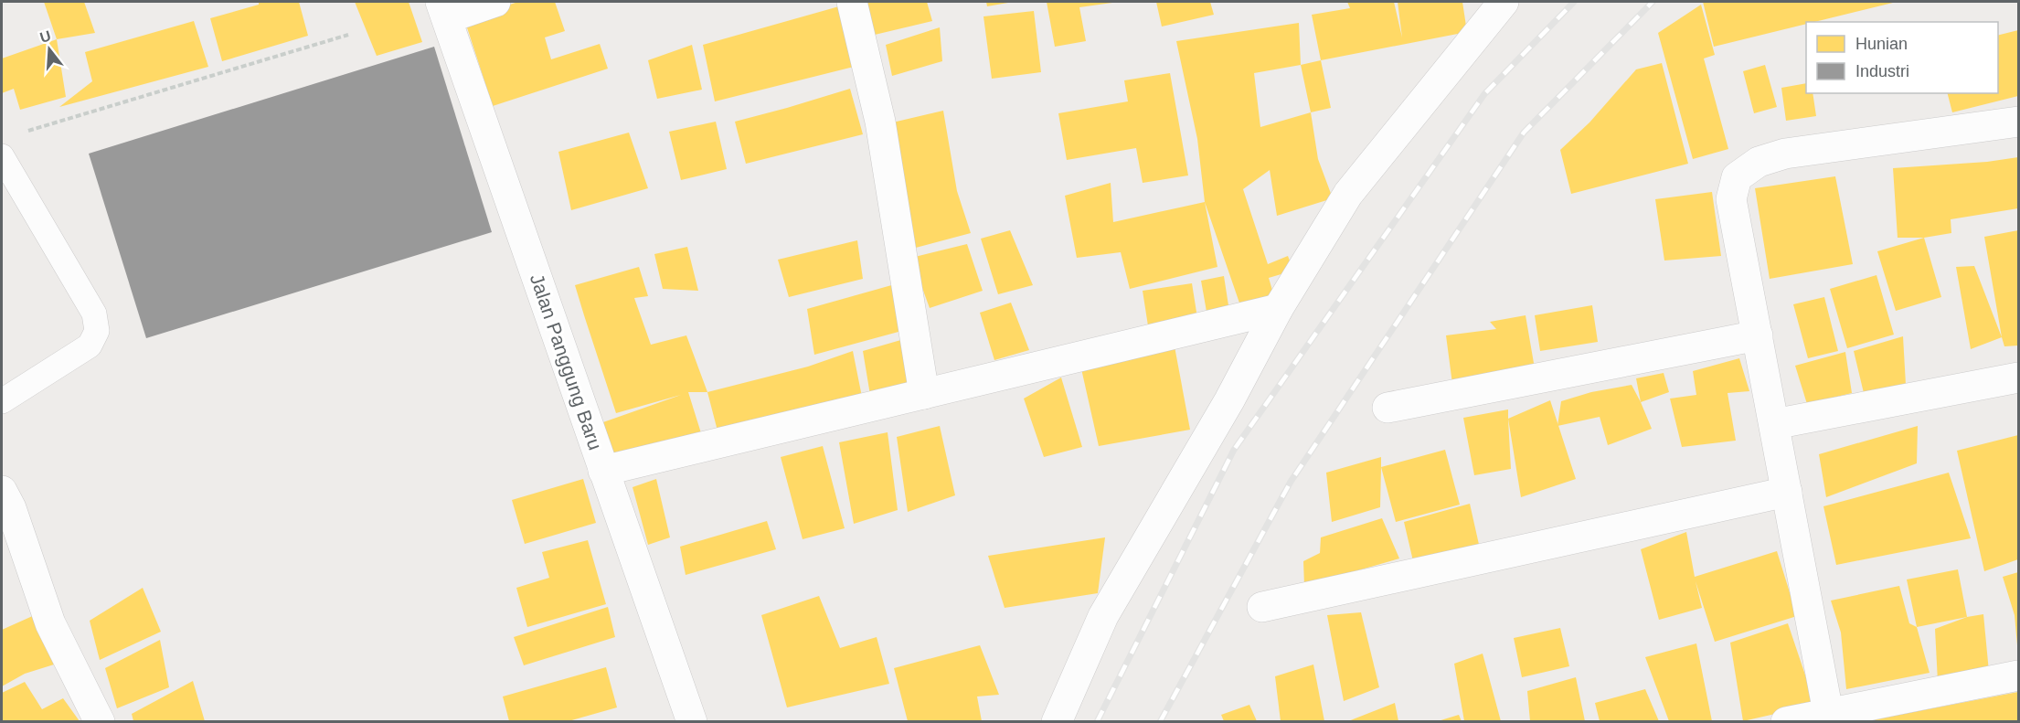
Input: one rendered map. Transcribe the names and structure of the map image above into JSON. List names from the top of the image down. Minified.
{"streets":{"street":["Jalan Panggung Baru"]},"legend":["Hunian","Industri"],"north":"top"}
